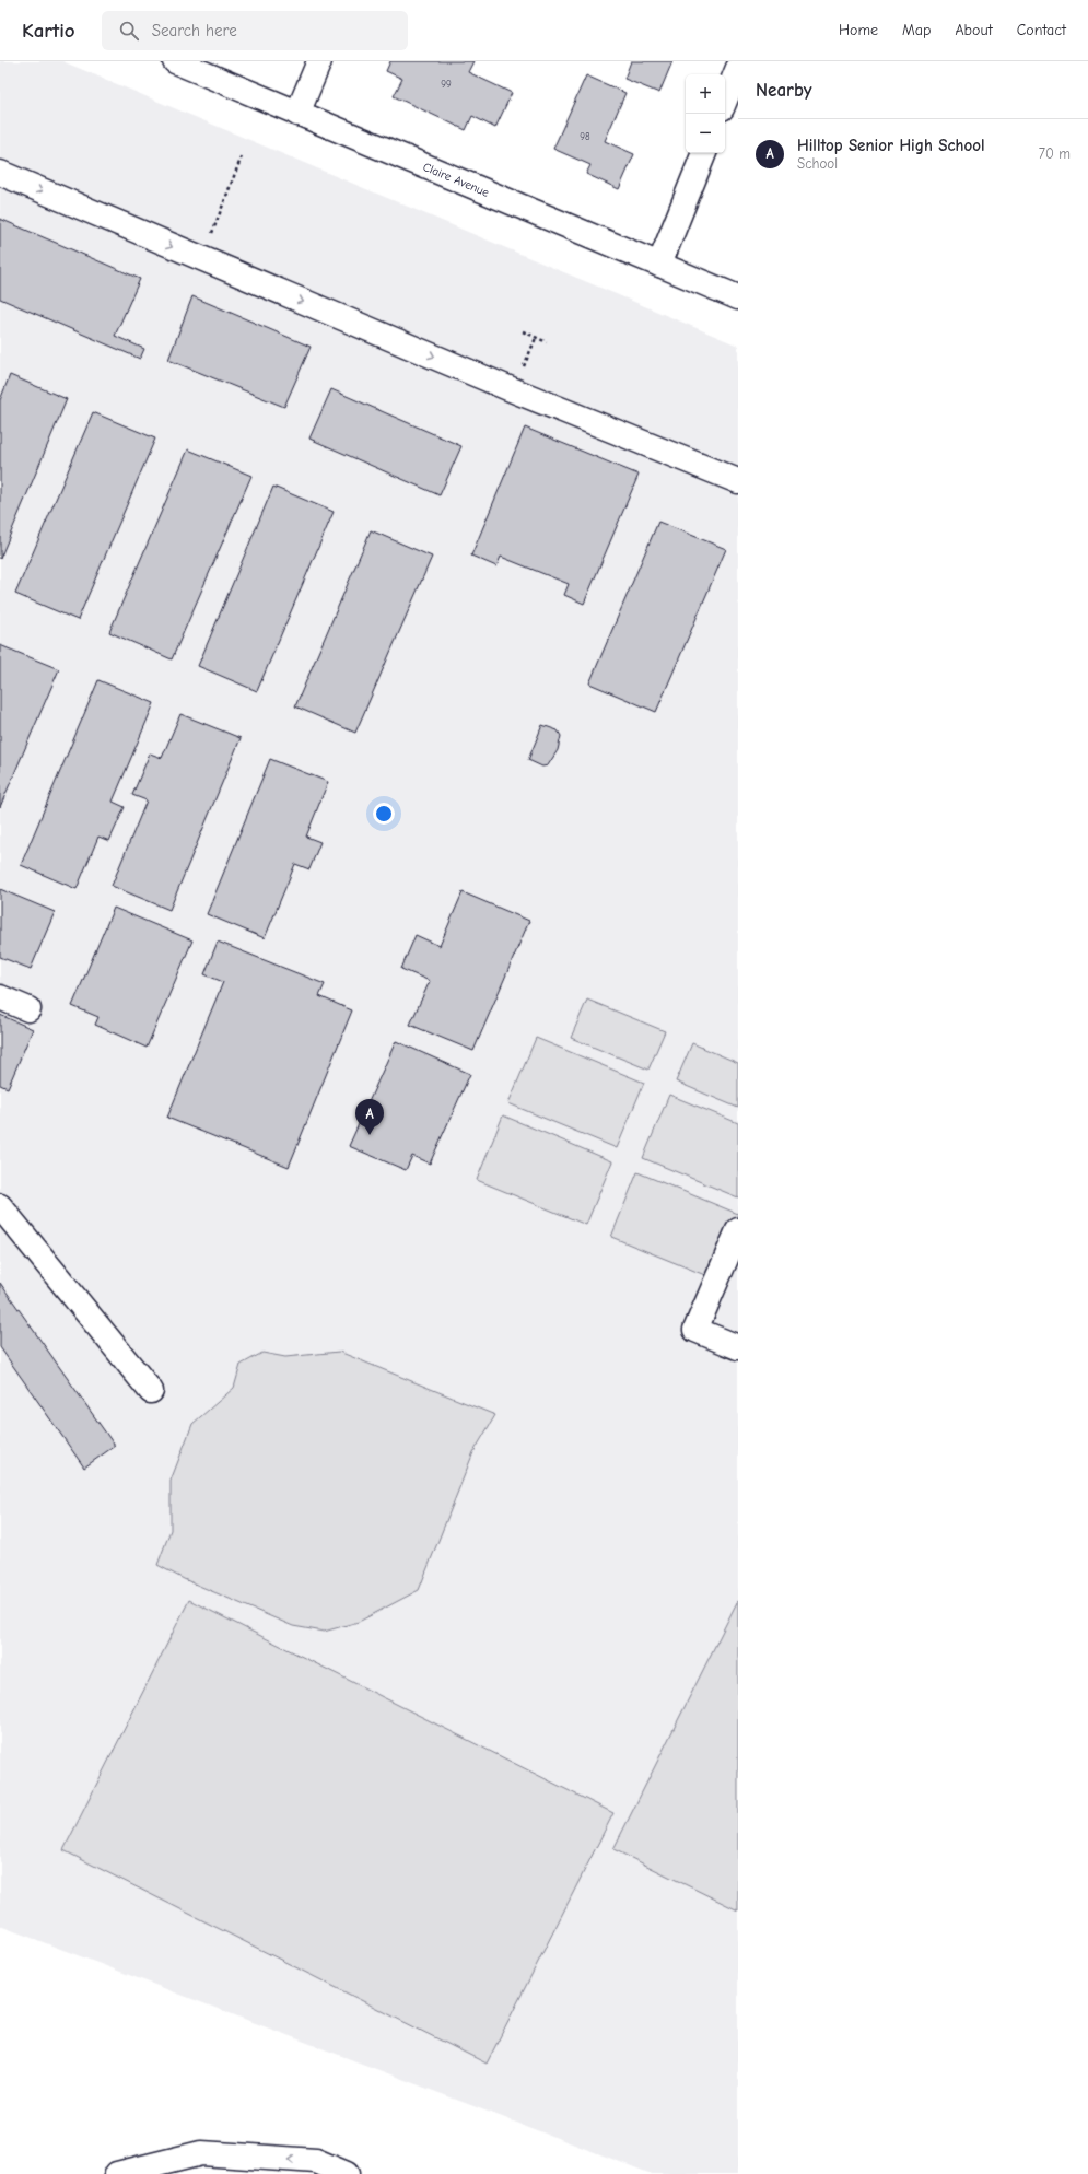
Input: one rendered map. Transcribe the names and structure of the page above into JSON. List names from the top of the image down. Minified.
{"streets":{"main road":["Claire Avenue"]},"house_numbers":["99","98"],"page":{"header":"Kartio","search":"Search here","nav":["Home","Map","About","Contact"],"heading":"Nearby","map_buttons":["+","−"],"list":[{"mark":"A","name":"Hilltop Senior High School","note":"School","value":"70 m"}],"pins":"A"}}
